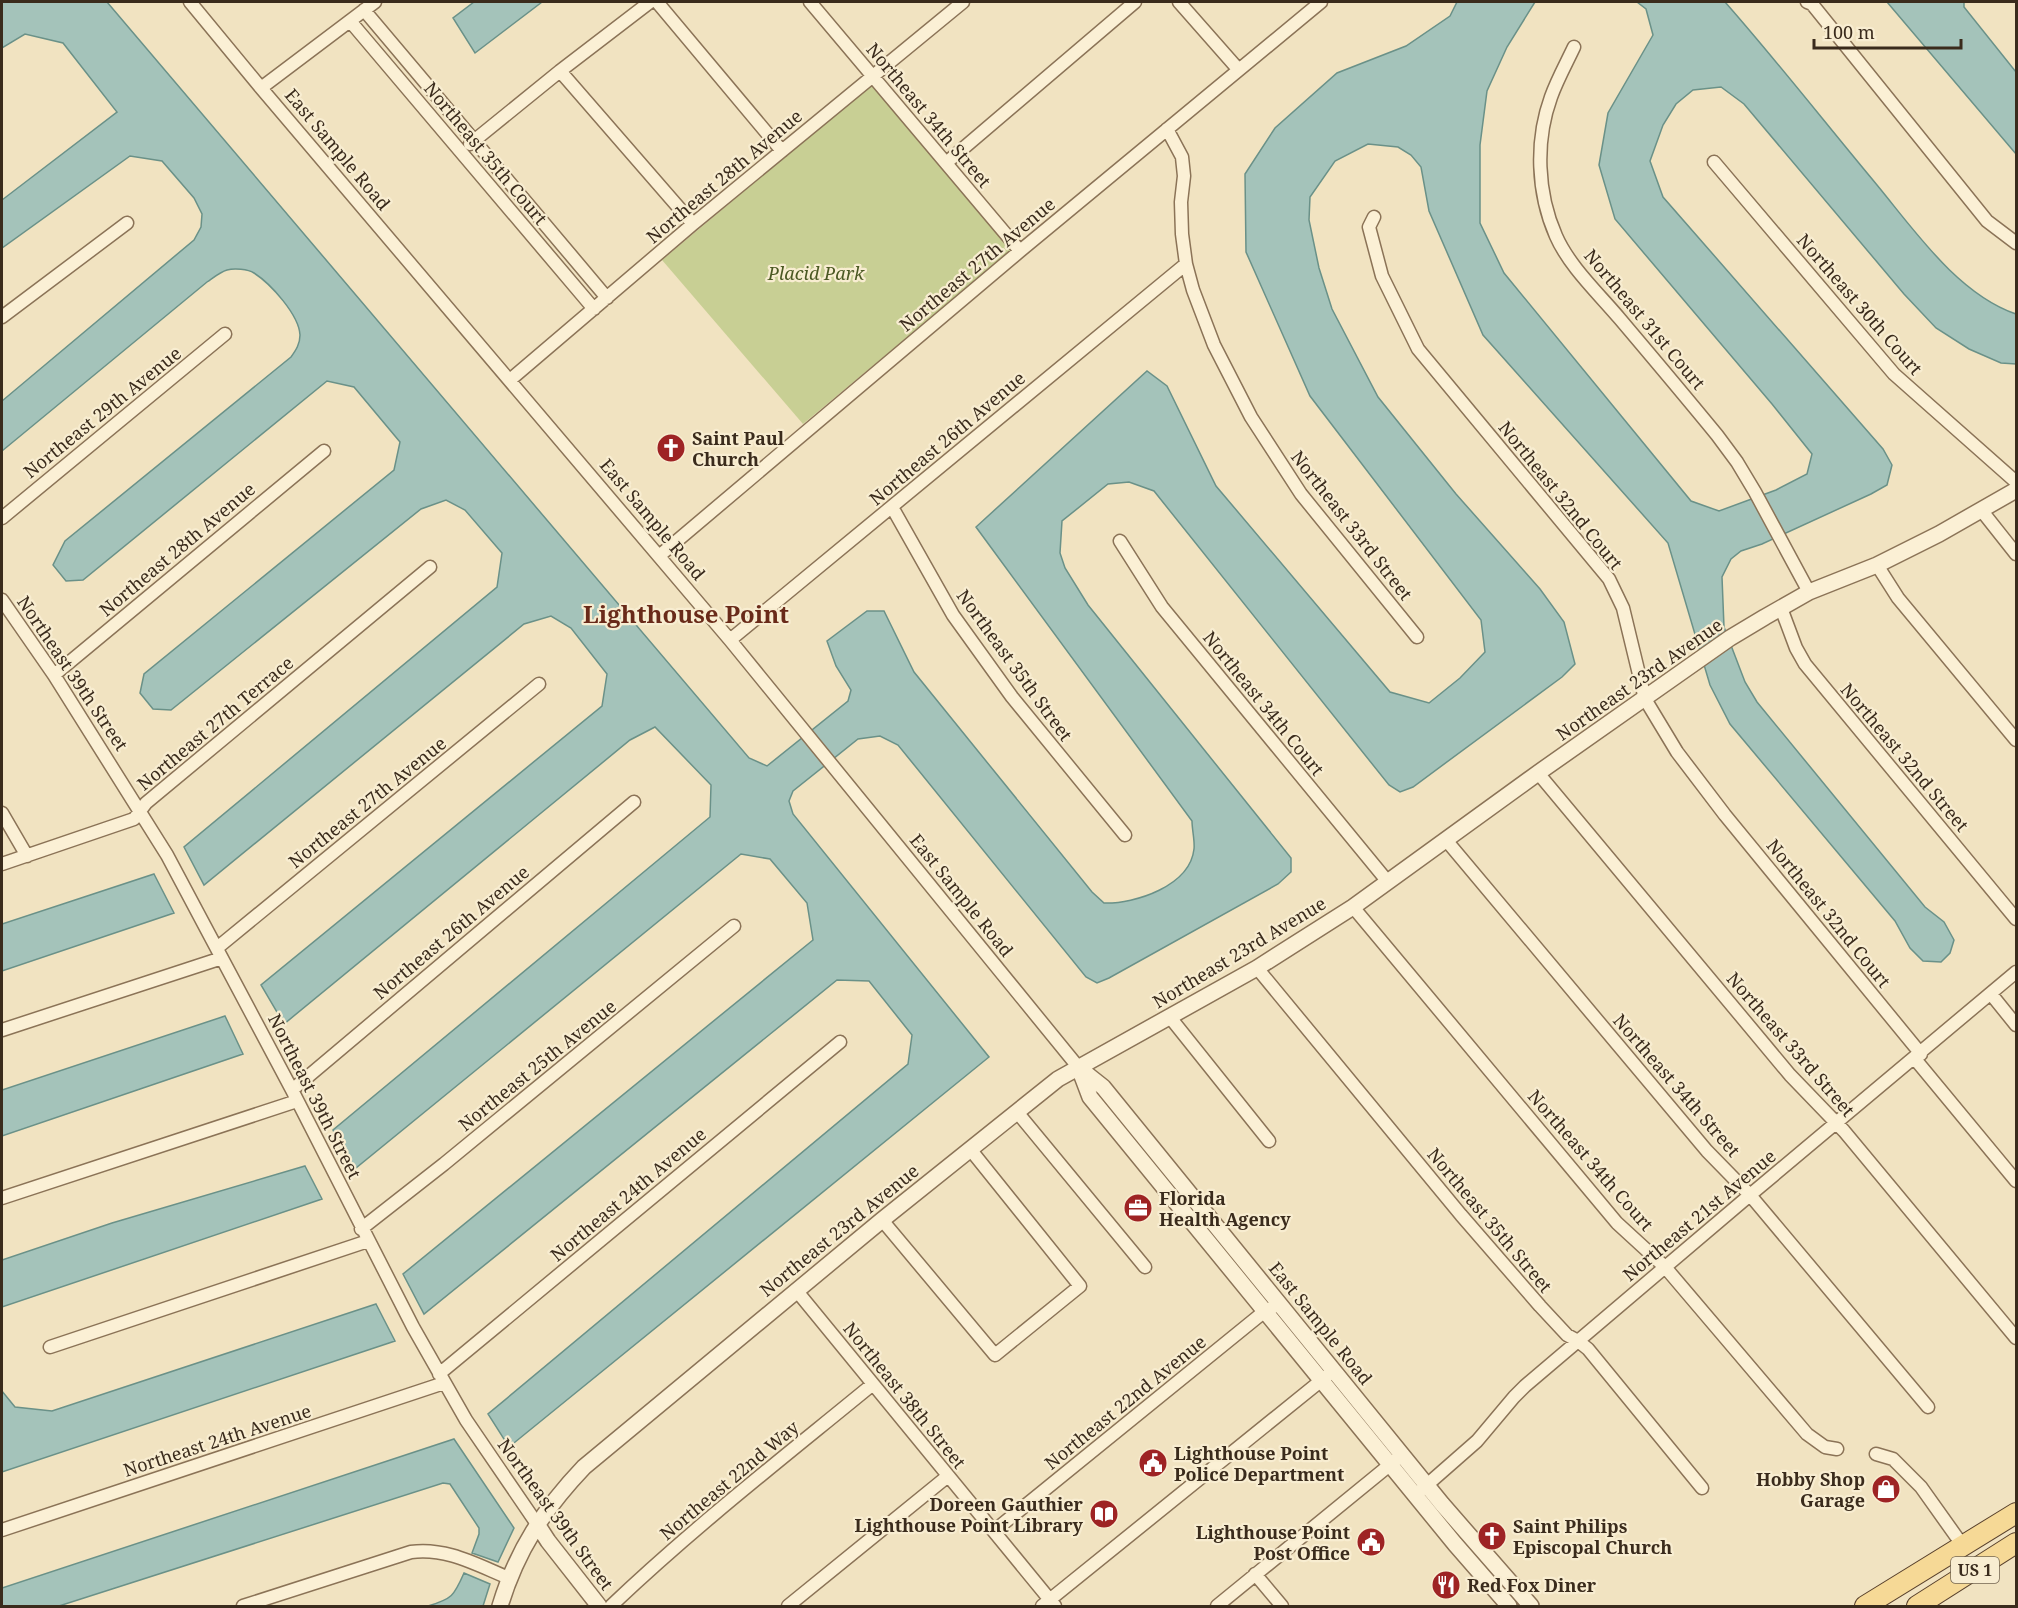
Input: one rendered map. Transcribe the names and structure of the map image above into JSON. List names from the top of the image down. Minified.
{"streets":{"main road":["US 1"],"street":["Northeast 34th Street","East Sample Road","Northeast 35th Court","Northeast 28th Avenue","Northeast 27th Avenue","Northeast 30th Court","Northeast 31st Court","Northeast 29th Avenue","Northeast 26th Avenue","Northeast 32nd Court","Northeast 33rd Street","Northeast 35th Street","Northeast 39th Street","Northeast 23rd Avenue","Northeast 34th Court","Northeast 27th Terrace","Northeast 32nd Street","Northeast 25th Avenue","Northeast 24th Avenue","Northeast 21st Avenue","Northeast 38th Street","Northeast 22nd Avenue","Northeast 22nd Way"]},"crossings":[["Northeast 34th Street","Northeast 28th Avenue"],["Northeast 34th Street","Northeast 27th Avenue"],["Northeast 34th Street","Northeast 23rd Avenue"],["Northeast 34th Street","Northeast 21st Avenue"],["East Sample Road","Northeast 28th Avenue"],["East Sample Road","Northeast 27th Avenue"],["East Sample Road","Northeast 26th Avenue"],["East Sample Road","Northeast 23rd Avenue"],["East Sample Road","Northeast 21st Avenue"],["East Sample Road","Northeast 22nd Avenue"],["Northeast 35th Court","Northeast 28th Avenue"],["Northeast 28th Avenue","Northeast 39th Street"],["Northeast 27th Avenue","Northeast 33rd Street"],["Northeast 27th Avenue","Northeast 39th Street"],["Northeast 31st Court","Northeast 23rd Avenue"],["Northeast 26th Avenue","Northeast 33rd Street"],["Northeast 26th Avenue","Northeast 35th Street"],["Northeast 26th Avenue","Northeast 39th Street"],["Northeast 32nd Court","Northeast 23rd Avenue"],["Northeast 32nd Court","Northeast 21st Avenue"],["Northeast 33rd Street","Northeast 23rd Avenue"],["Northeast 33rd Street","Northeast 21st Avenue"],["Northeast 35th Street","Northeast 23rd Avenue"],["Northeast 35th Street","Northeast 21st Avenue"],["Northeast 39th Street","Northeast 23rd Avenue"],["Northeast 39th Street","Northeast 27th Terrace"],["Northeast 39th Street","Northeast 25th Avenue"],["Northeast 39th Street","Northeast 24th Avenue"],["Northeast 23rd Avenue","Northeast 34th Court"],["Northeast 23rd Avenue","Northeast 32nd Street"],["Northeast 23rd Avenue","Northeast 38th Street"],["Northeast 34th Court","Northeast 21st Avenue"],["Northeast 38th Street","Northeast 22nd Avenue"],["Northeast 38th Street","Northeast 22nd Way"]],"districts":["Lighthouse Point"],"parks":["Placid Park"],"places":{"church":["Saint Paul Church","Saint Philips Episcopal Church"],"office":["Florida Health Agency"],"public building":["Lighthouse Point Police Department","Lighthouse Point Post Office"],"shop":["Hobby Shop Garage"],"library":["Doreen Gauthier Lighthouse Point Library"],"restaurant":["Red Fox Diner"]},"scale_bar":"100 m"}
